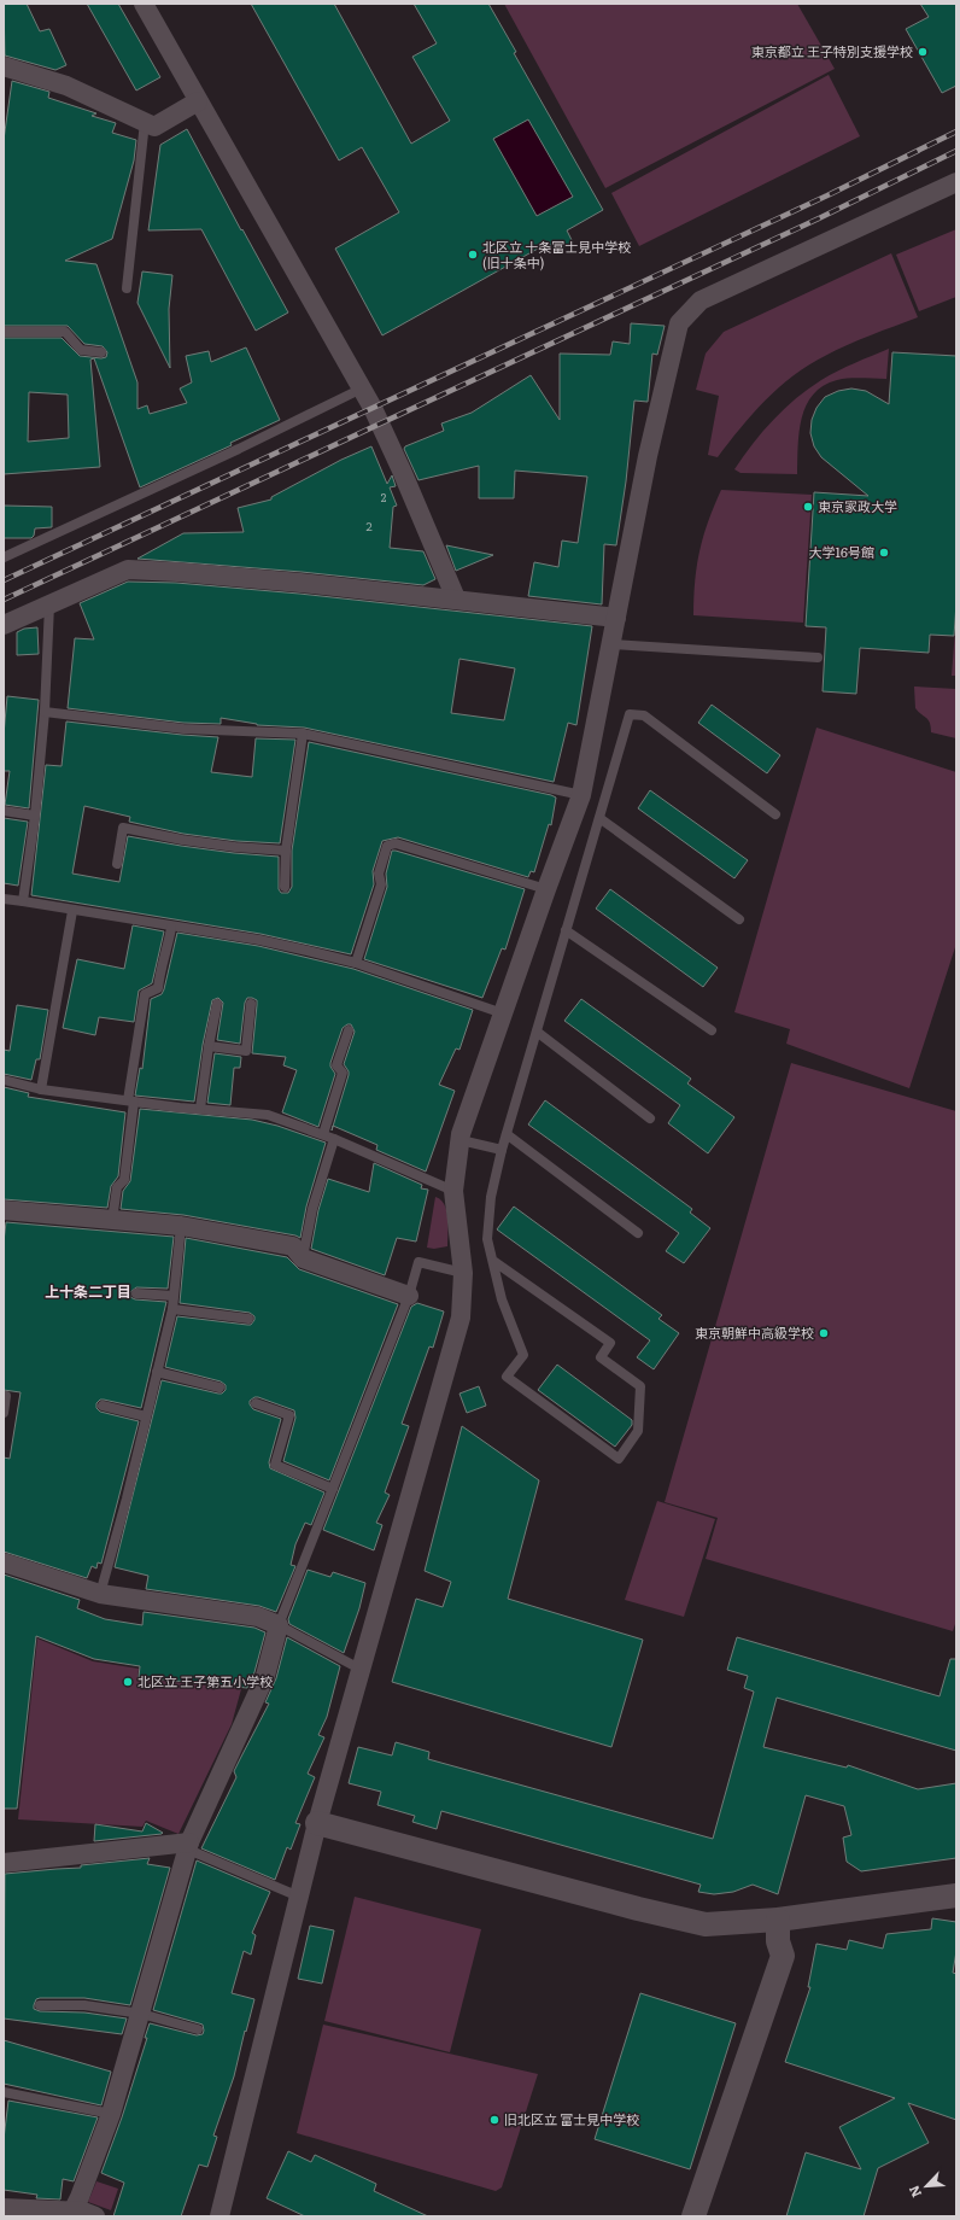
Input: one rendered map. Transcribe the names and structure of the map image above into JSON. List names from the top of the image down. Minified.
{"districts":["上十条二丁目"],"places":["東京都立 王子特別支援学校","北区立 十条富士見中学校 (旧十条中)","東京家政大学","大学16号館","東京朝鮮中高級学校","北区立 王子第五小学校","旧北区立 富士見中学校"],"house_numbers":["2","２"],"north":"bottom left"}
